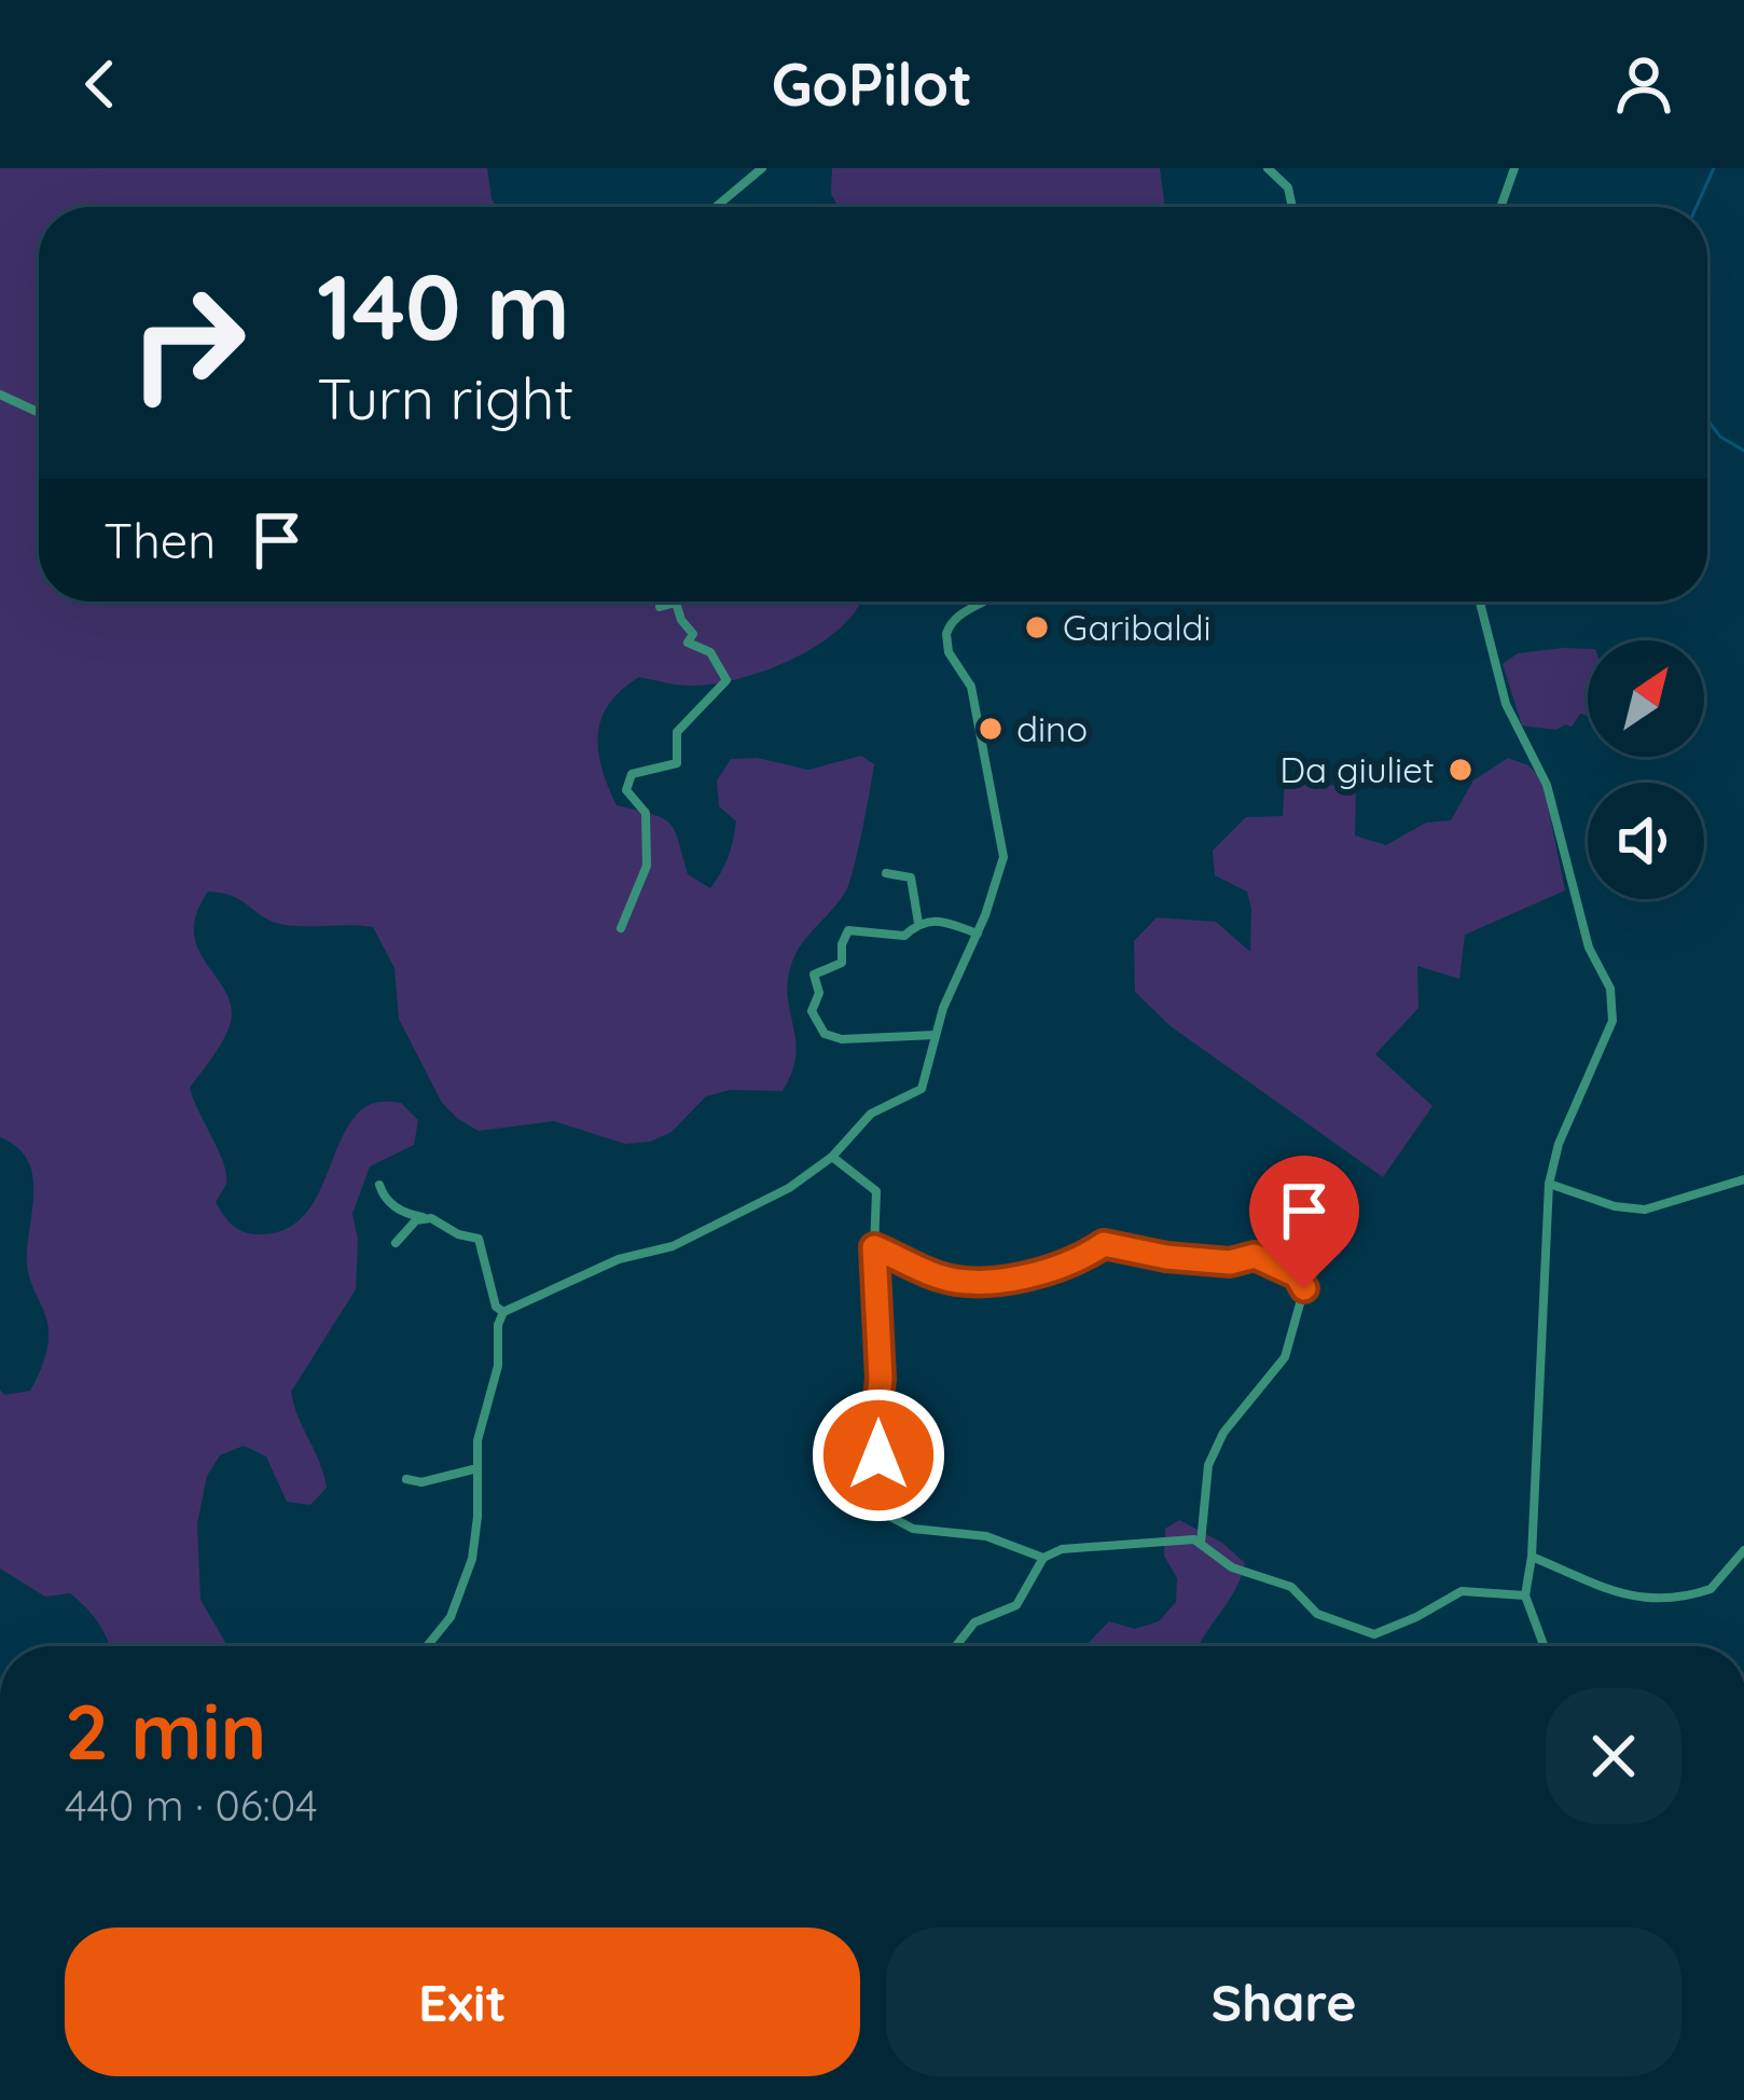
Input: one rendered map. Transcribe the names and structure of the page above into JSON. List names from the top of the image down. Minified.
{"places":["Garibaldi","dino","Da giuliet"],"north":"top right","page":{"header":"GoPilot","turn":["140 m","Turn right"],"then":"Then","heading":["2 min","440 m · 06:04"],"buttons":["Exit","Share"]}}
